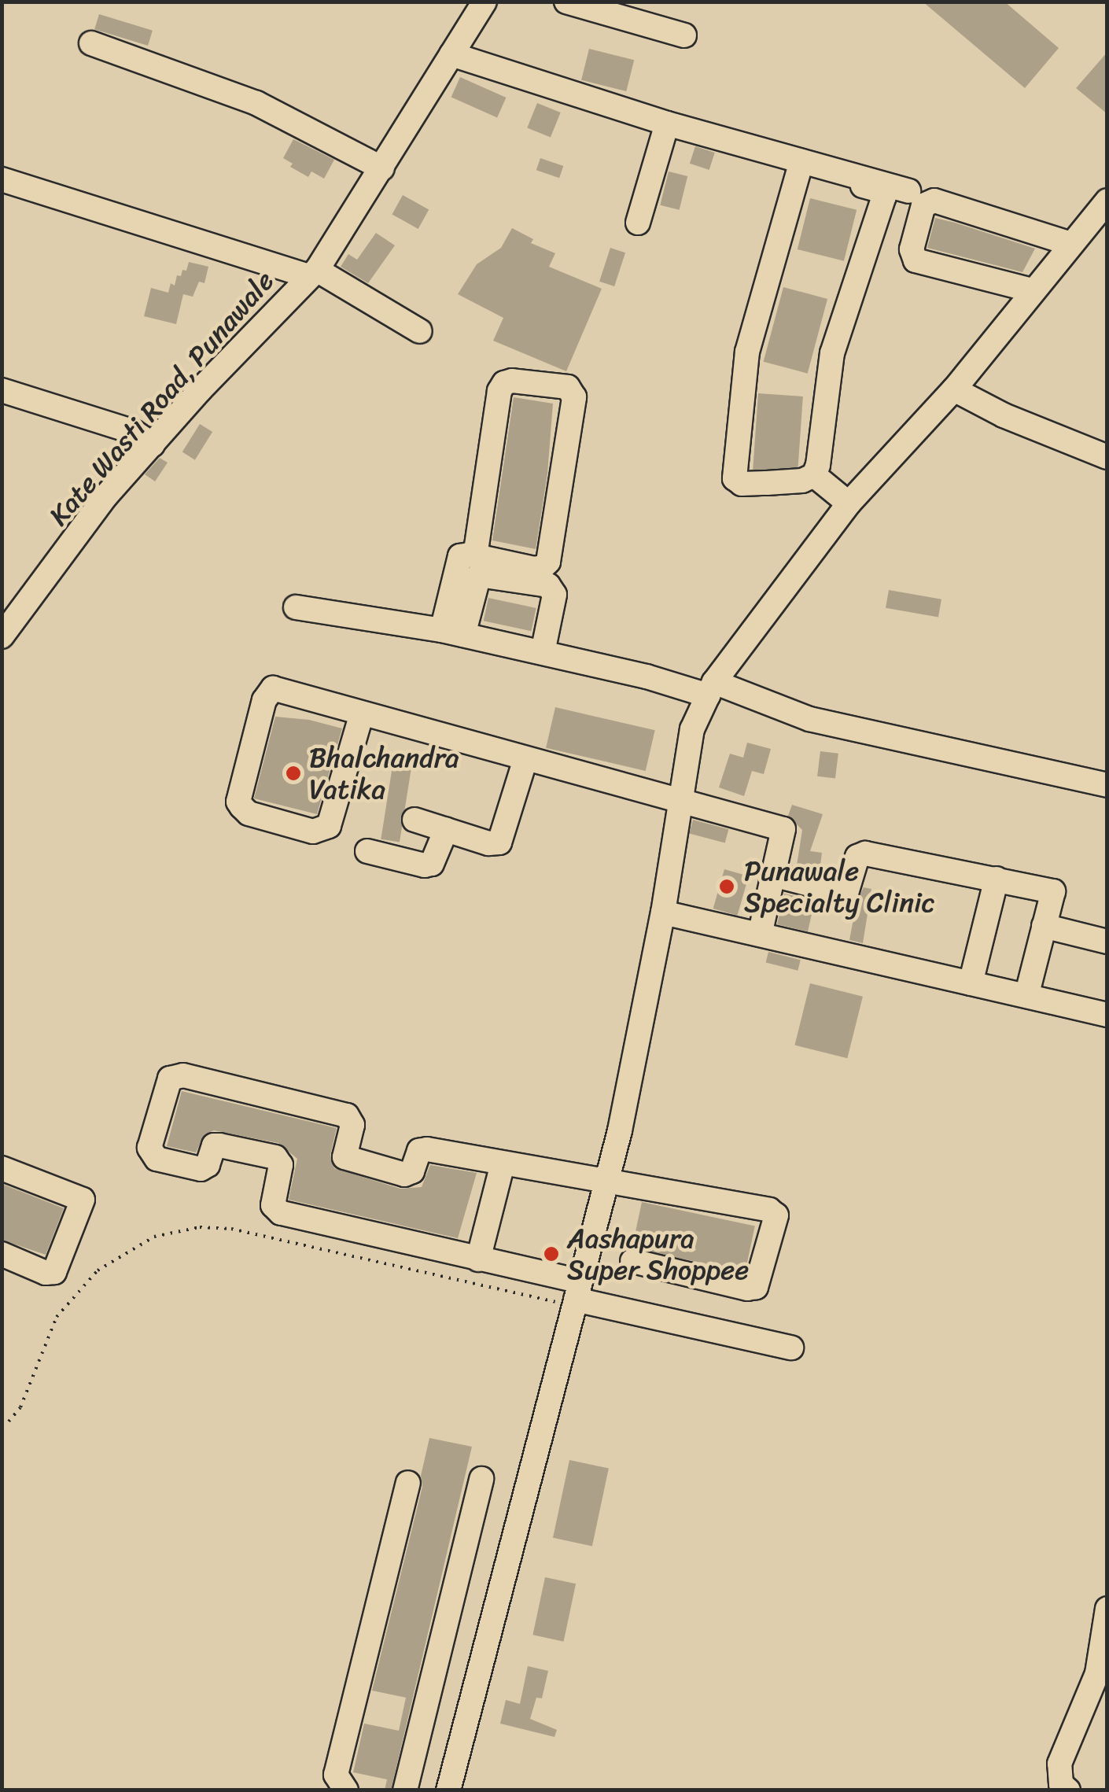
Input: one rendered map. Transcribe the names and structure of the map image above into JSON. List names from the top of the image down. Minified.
{"streets":{"street":["Kate Wasti Road, Punawale"]},"places":["Bhalchandra Vatika","Punawale Specialty Clinic","Aashapura Super Shoppee"]}
